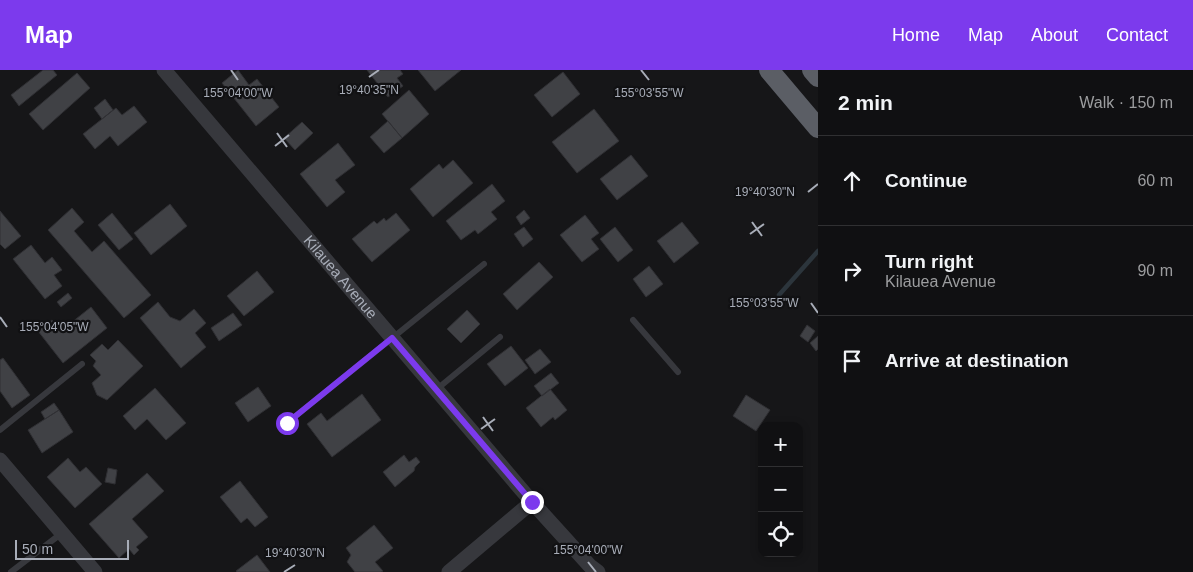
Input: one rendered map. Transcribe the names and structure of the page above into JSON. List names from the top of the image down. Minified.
{"streets":{"street":["Kilauea Avenue"]},"scale_bar":"50 m","page":{"header":"Map","nav":["Home","Map","About","Contact"],"heading":["2 min","Walk · 150 m"],"list":[["Continue","60 m"],["Turn right","Kilauea Avenue","90 m"],"Arrive at destination"],"map_buttons":["+","−"],"scale":"50 m"},"coordinates":["19°40'35\"N","155°04'00\"W","155°03'55\"W","19°40'30\"N","155°04'05\"W"]}
